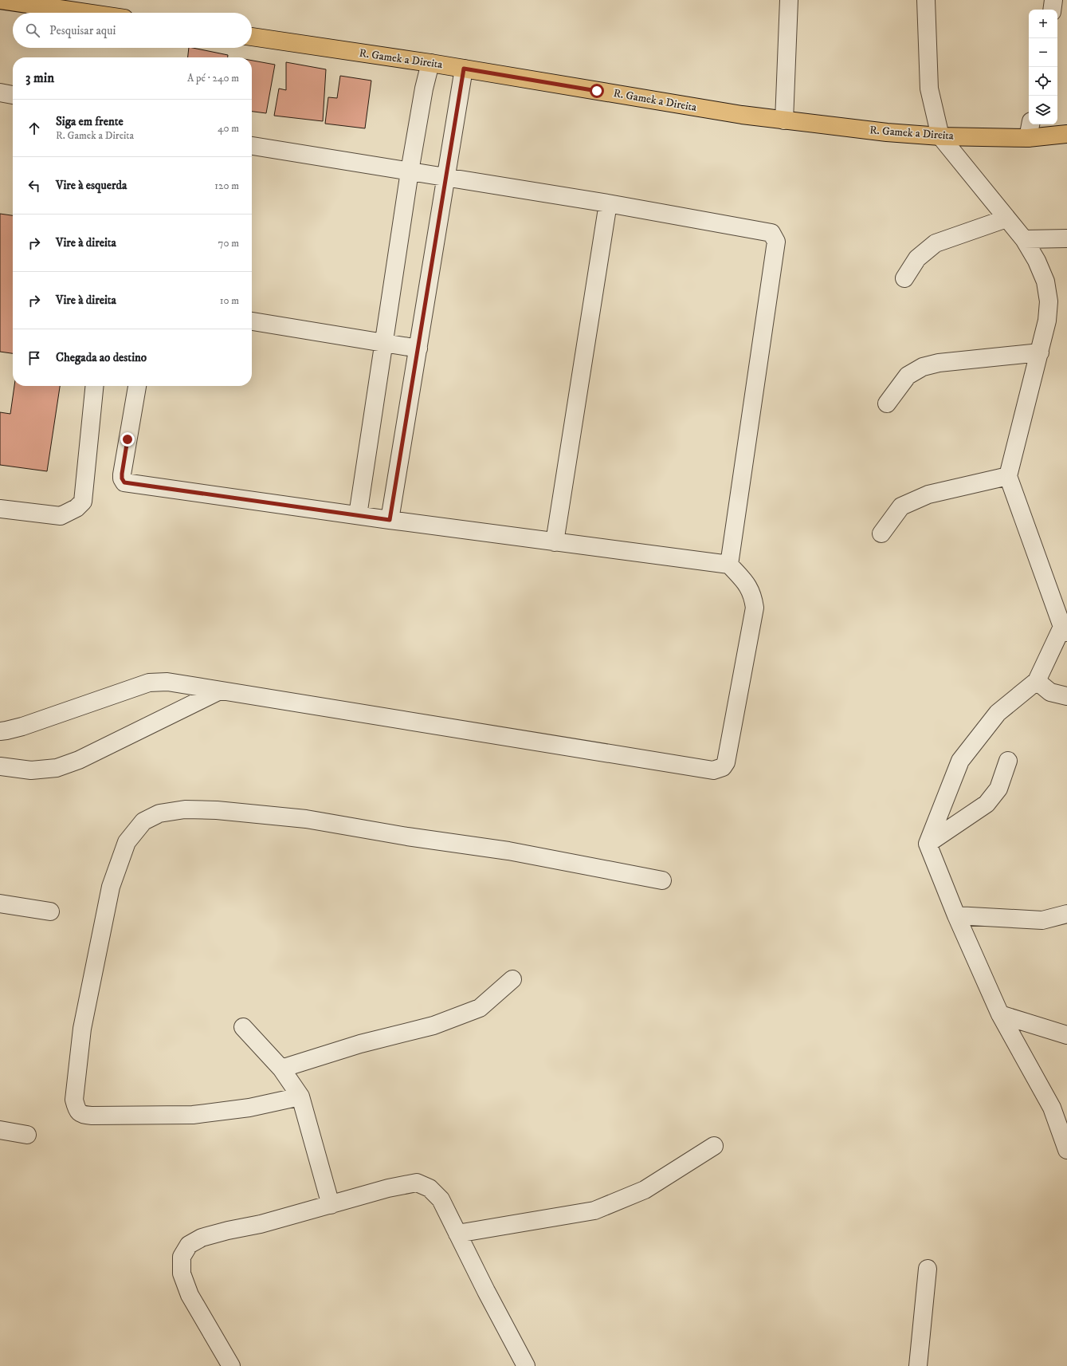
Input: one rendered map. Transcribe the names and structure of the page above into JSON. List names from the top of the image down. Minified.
{"streets":{"main road":["R. Gamek a Direita"]},"page":{"map_buttons":["+","−"],"search":"Pesquisar aqui","heading":["3 min","A pé · 240 m"],"list":[["Siga em frente","R. Gamek a Direita","40 m"],["Vire à esquerda","120 m"],["Vire à direita","70 m"],["Vire à direita","10 m"],"Chegada ao destino"]}}
